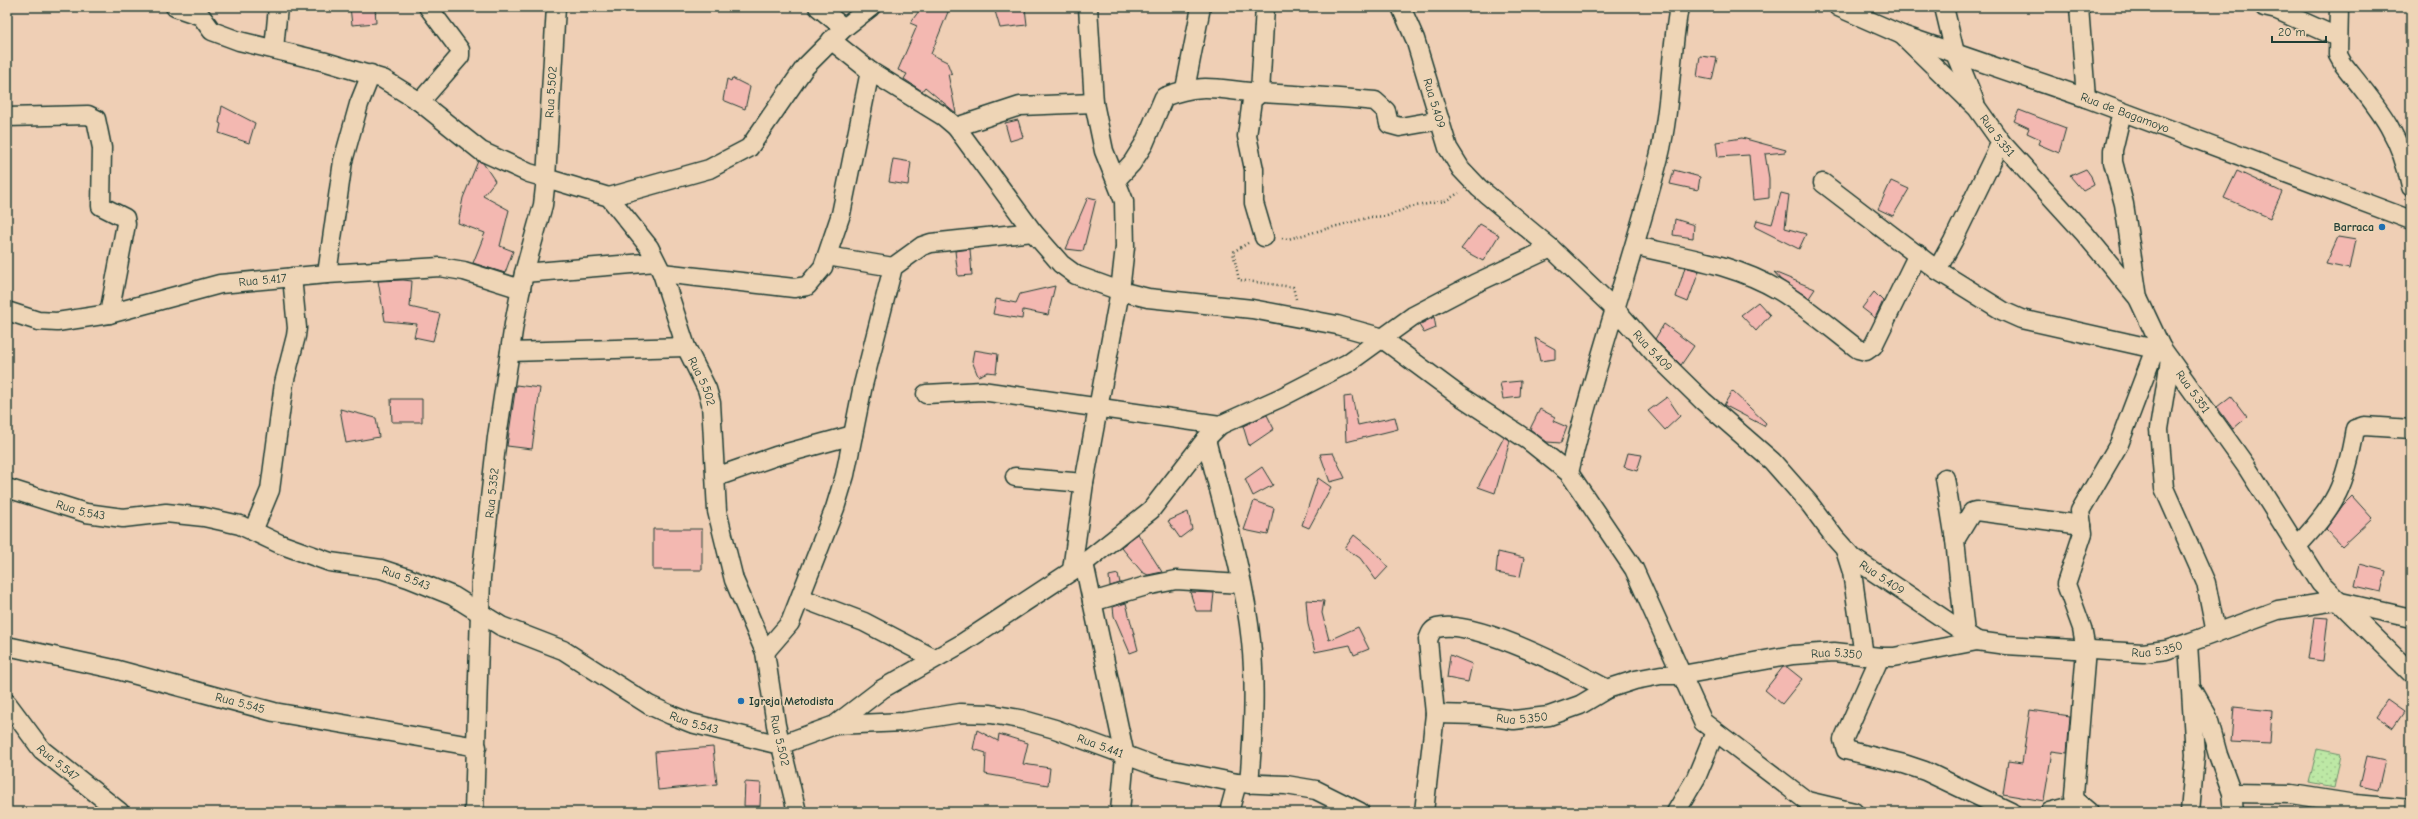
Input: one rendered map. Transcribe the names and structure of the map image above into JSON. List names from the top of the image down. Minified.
{"streets":{"street":["Rua 5.502","Rua 5.409","Rua de Bagamoyo","Rua 5.351","Rua 5.417","Rua 5.352","Rua 5.543","Rua 5.350","Rua 5.545","Rua 5.441","Rua 5.547"]},"crossings":[["Rua 5.502","Rua 5.352"],["Rua 5.502","Rua 5.543"],["Rua 5.409","Rua 5.350"],["Rua 5.351","Rua 5.350"],["Rua 5.417","Rua 5.352"],["Rua 5.352","Rua 5.543"],["Rua 5.352","Rua 5.545"]],"places":["Barraca","Igreja Metodista"],"scale_bar":"20 m"}
